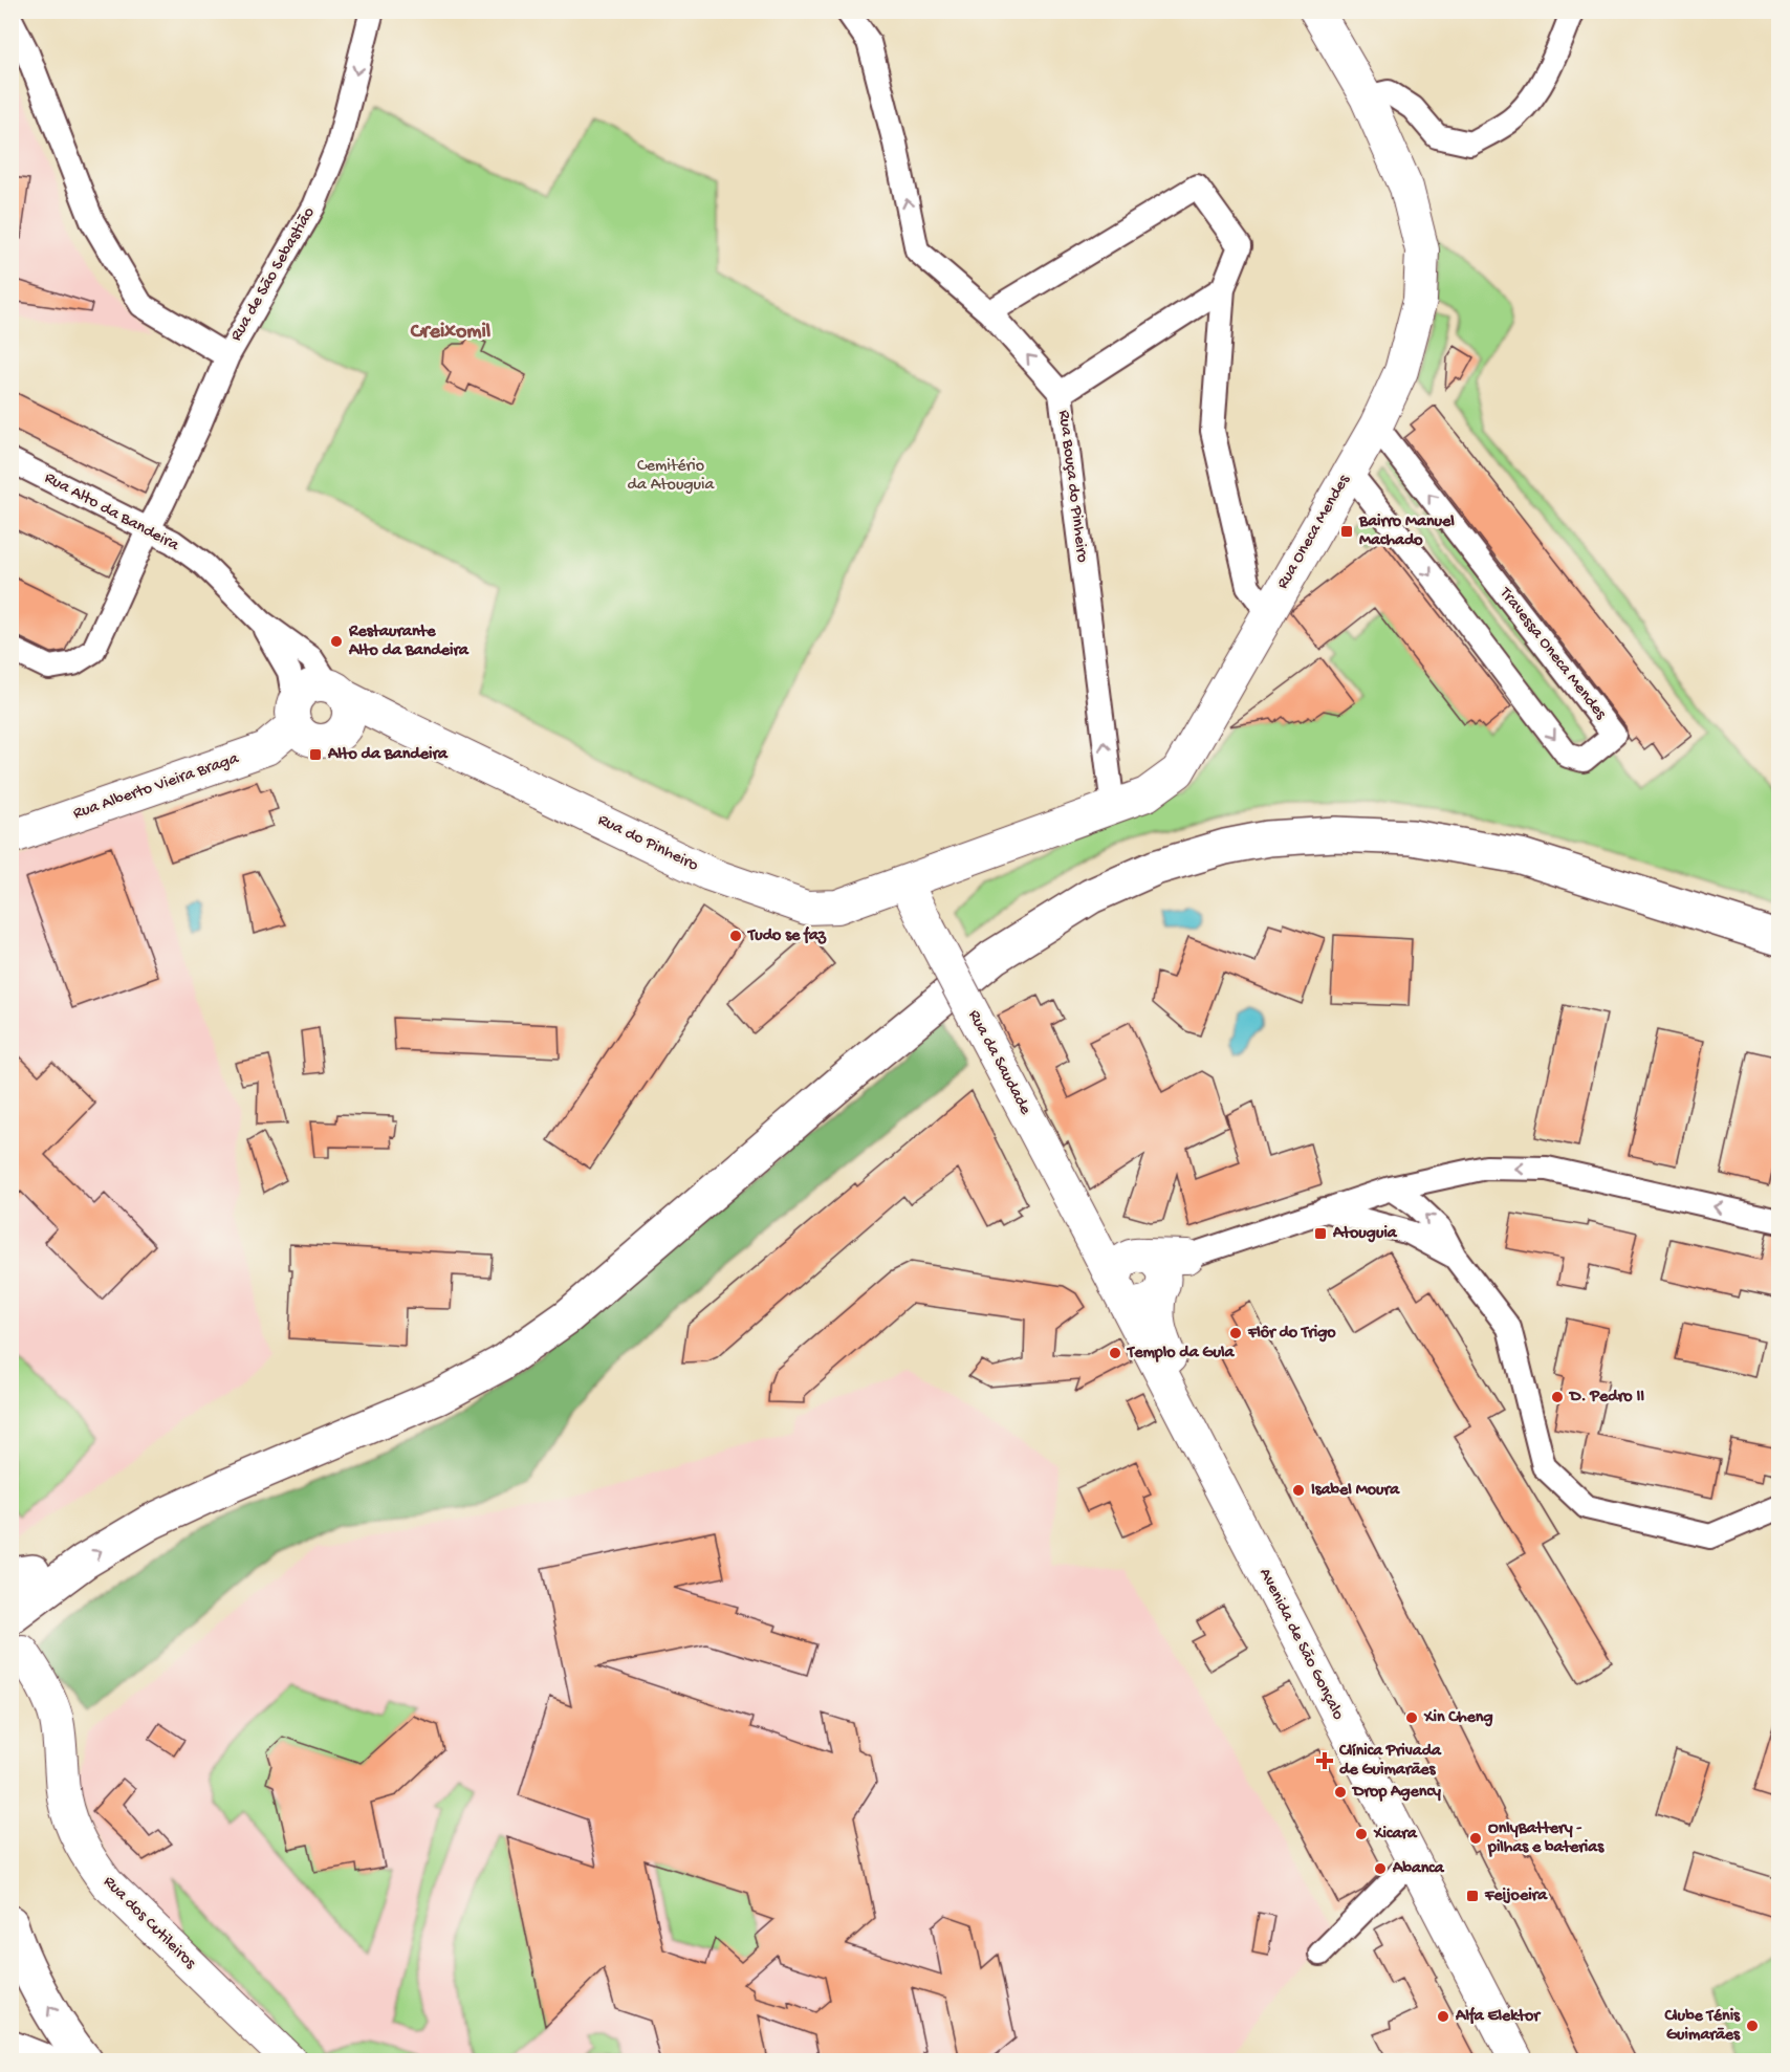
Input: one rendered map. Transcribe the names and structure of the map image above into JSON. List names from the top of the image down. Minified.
{"streets":{"street":["Rua de São Sebastião","Rua Bouça do Pinheiro","Rua Alto da Bandeira","Rua Oneca Mendes","Travessa Oneca Mendes","Rua Alberto Vieira Braga","Rua do Pinheiro","Rua da Saudade","Avenida de São Gonçalo","Rua dos Cutileiros"]},"crossings":[["Rua de São Sebastião","Rua Alto da Bandeira"],["Rua Bouça do Pinheiro","Rua Oneca Mendes"],["Rua Alto da Bandeira","Rua Alberto Vieira Braga"],["Rua Alto da Bandeira","Rua do Pinheiro"],["Rua Oneca Mendes","Travessa Oneca Mendes"],["Rua Oneca Mendes","Rua do Pinheiro"],["Rua Oneca Mendes","Rua da Saudade"],["Rua Alberto Vieira Braga","Rua do Pinheiro"],["Rua do Pinheiro","Rua da Saudade"],["Rua da Saudade","Avenida de São Gonçalo"]],"one_way":["Rua de São Sebastião","Rua Bouça do Pinheiro"],"districts":["Creixomil"],"parks":["Cemitério da Atouguia"],"places":{"transit":["Bairro Manuel Machado","Alto da Bandeira","Atouguia","Feijoeira"],"other":["Restaurante Alto da Bandeira","Tudo se faz","Flôr do Trigo","Templo da Gula","D. Pedro II","Isabel Moura","Xin Cheng","Drop Agency","Xicara","OnlyBattery - pilhas e baterias","Abanca","Alfa Elektor","Clube Ténis Guimarães"],"health":["Clínica Privada de Guimarães"]}}
